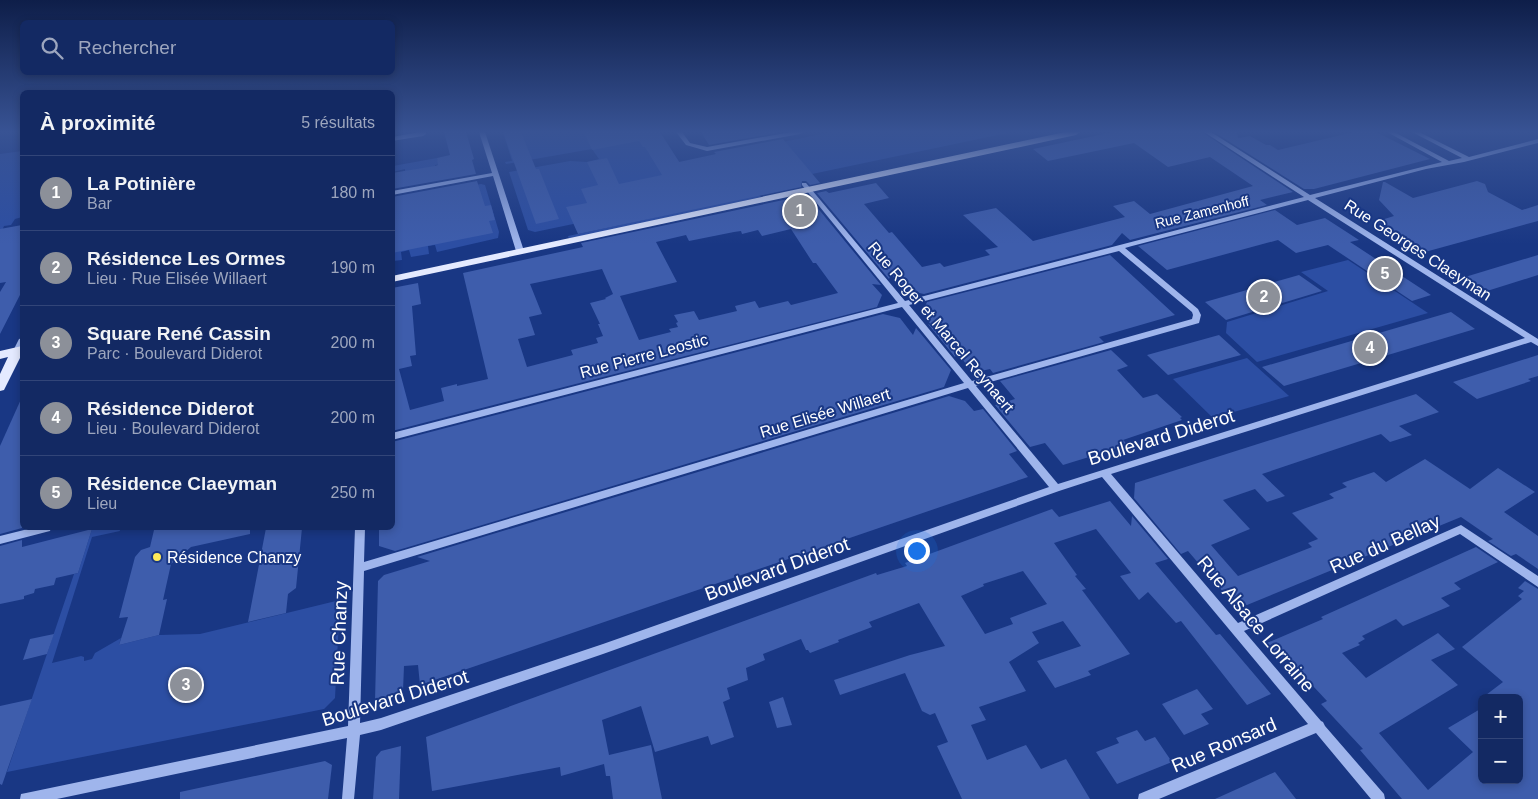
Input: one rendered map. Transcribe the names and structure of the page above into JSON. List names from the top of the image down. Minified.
{"streets":{"street":["Rue Zamenhoff","Rue Georges Claeyman","Rue Roger et Marcel Reynaert","Rue Pierre Leostic","Rue Elisée Willaert","Boulevard Diderot","Rue du Bellay","Rue Alsace Lorraine","Rue Chanzy","Rue Ronsard"]},"crossings":[["Rue Zamenhoff","Rue Georges Claeyman"],["Rue Zamenhoff","Rue Roger et Marcel Reynaert"],["Rue Zamenhoff","Rue Pierre Leostic"],["Rue Zamenhoff","Rue Elisée Willaert"],["Rue Georges Claeyman","Boulevard Diderot"],["Rue Roger et Marcel Reynaert","Rue Pierre Leostic"],["Rue Roger et Marcel Reynaert","Rue Elisée Willaert"],["Rue Roger et Marcel Reynaert","Boulevard Diderot"],["Rue Elisée Willaert","Rue Chanzy"],["Boulevard Diderot","Rue Alsace Lorraine"],["Boulevard Diderot","Rue Chanzy"],["Rue du Bellay","Rue Alsace Lorraine"],["Rue Alsace Lorraine","Rue Ronsard"]],"places":["Résidence Chanzy"],"page":{"search":"Rechercher","heading":["À proximité","5 résultats"],"list":[{"mark":"1","name":"La Potinière","note":"Bar","value":"180 m"},{"mark":"2","name":"Résidence Les Ormes","note":"Lieu · Rue Elisée Willaert","value":"190 m"},{"mark":"3","name":"Square René Cassin","note":"Parc · Boulevard Diderot","value":"200 m"},{"mark":"4","name":"Résidence Diderot","note":"Lieu · Boulevard Diderot","value":"200 m"},{"mark":"5","name":"Résidence Claeyman","note":"Lieu","value":"250 m"}],"pins":["1","5","2","4","3"],"map_buttons":["+","−"]}}
